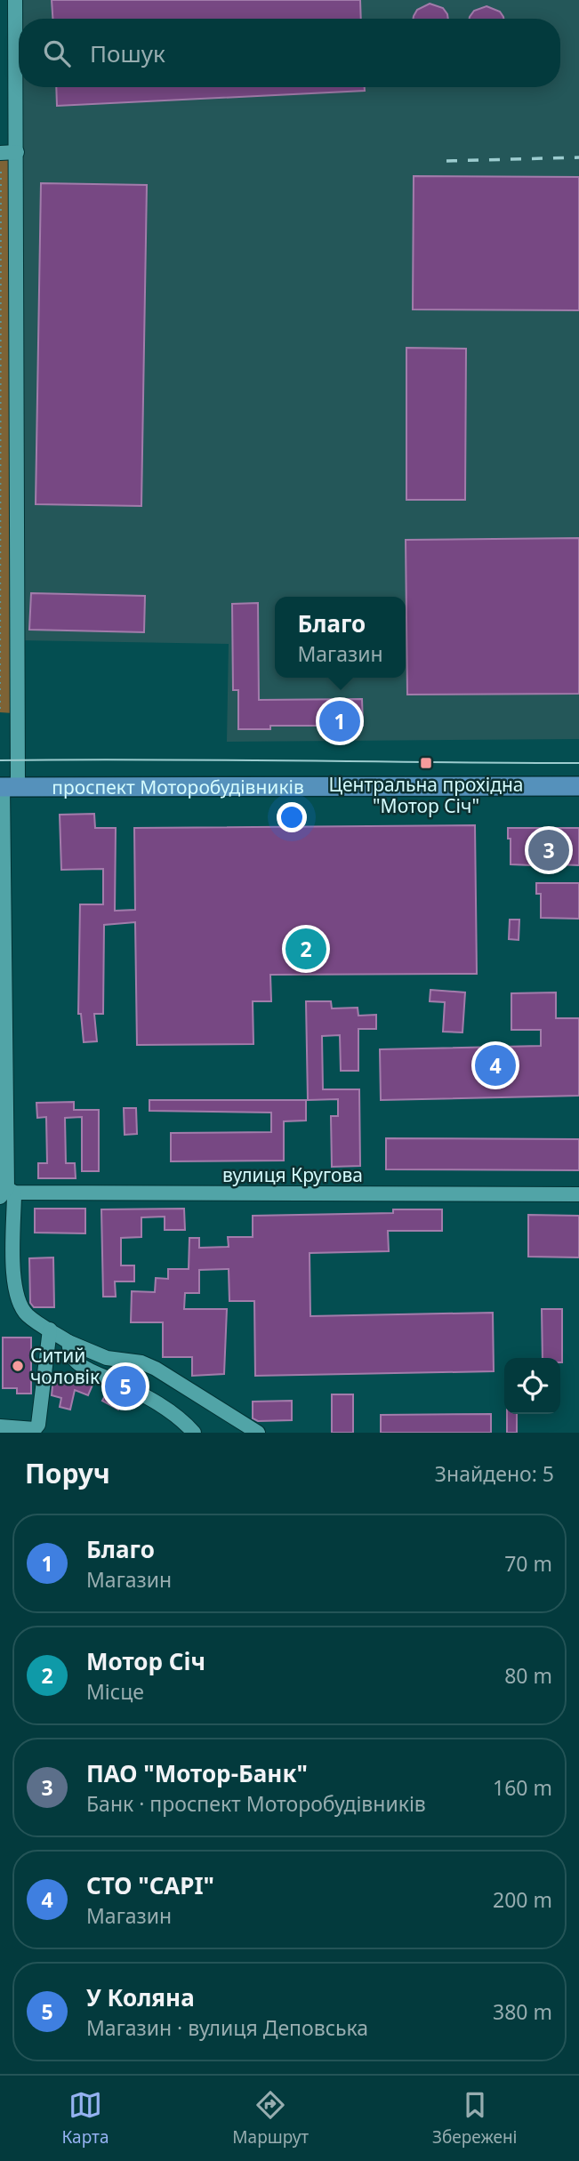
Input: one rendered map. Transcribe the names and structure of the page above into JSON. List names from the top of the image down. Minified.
{"streets":{"main road":["проспект Моторобудівників"],"street":["вулиця Кругова"]},"places":{"transit":["Центральна прохідна \"Мотор Січ\""],"other":["Ситий чоловік"]},"page":{"search":"Пошук","popup":["Благо","Магазин"],"pins":["1","3","2","4","5"],"heading":["Поруч","Знайдено: 5"],"list":[{"mark":"1","name":"Благо","note":"Магазин","value":"70 m"},{"mark":"2","name":"Мотор Січ","note":"Місце","value":"80 m"},{"mark":"3","name":"ПАО \"Мотор-Банк\"","note":"Банк · проспект Моторобудівників","value":"160 m"},{"mark":"4","name":"СТО \"CAPI\"","note":"Магазин","value":"200 m"},{"mark":"5","name":"У Коляна","note":"Магазин · вулиця Деповська","value":"380 m"}],"nav":["Карта","Маршрут","Збережені"]}}
